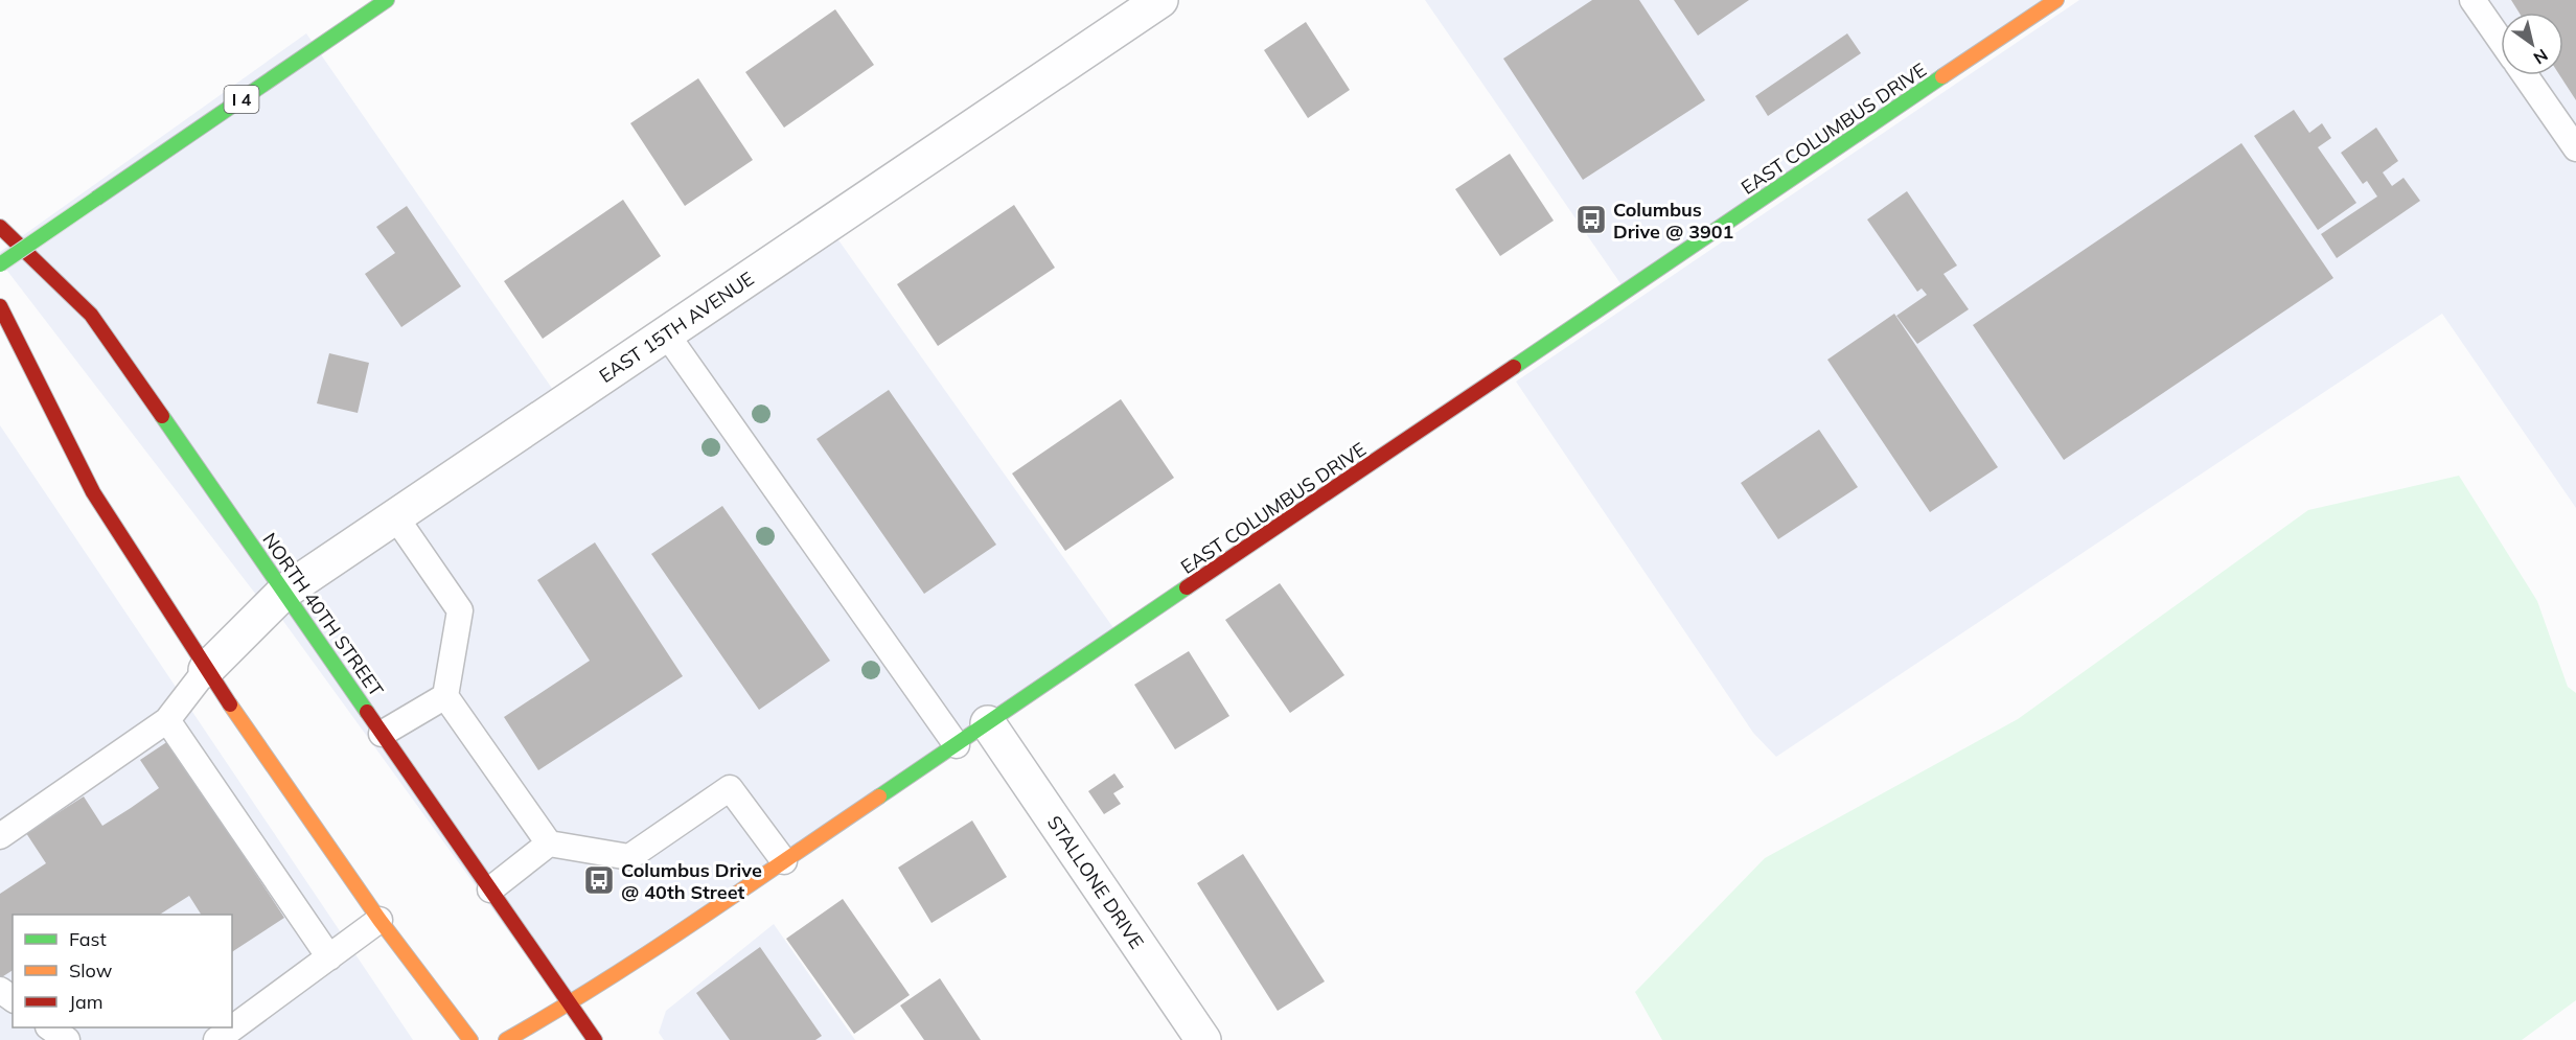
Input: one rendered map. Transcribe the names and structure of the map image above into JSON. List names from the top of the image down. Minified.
{"streets":{"main road":["I 4","EAST COLUMBUS DRIVE","NORTH 40TH STREET"],"street":["EAST 15TH AVENUE","STALLONE DRIVE"]},"crossings":[["EAST COLUMBUS DRIVE","NORTH 40TH STREET"],["EAST COLUMBUS DRIVE","STALLONE DRIVE"],["EAST 15TH AVENUE","NORTH 40TH STREET"]],"places":{"bus stop":["Columbus Drive @ 3901","Columbus Drive @ 40th Street"]},"legend":["Fast","Slow","Jam"],"north":"bottom right"}
